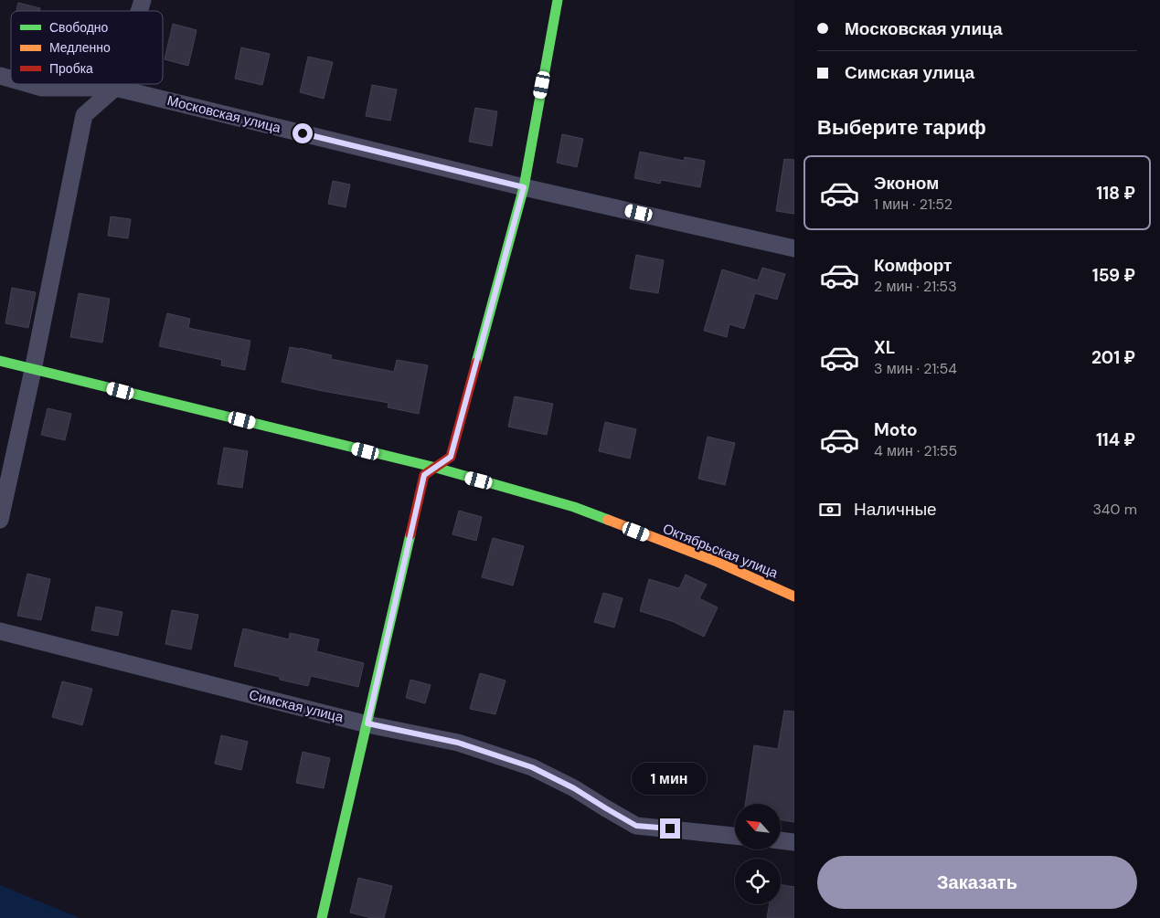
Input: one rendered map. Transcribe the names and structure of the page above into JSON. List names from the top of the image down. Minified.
{"streets":{"street":["Московская улица","Октябрьская улица","Симская улица"]},"legend":["Свободно","Медленно","Пробка"],"north":"top left","page":{"banner":["Московская улица","Симская улица"],"heading":"Выберите тариф","list":[{"name":"Эконом","note":"1 мин · 21:52","value":"118 ₽"},{"name":"Комфорт","note":"2 мин · 21:53","value":"159 ₽"},{"name":"XL","note":"3 мин · 21:54","value":"201 ₽"},{"name":"Moto","note":"4 мин · 21:55","value":"114 ₽"}],"pay":["Наличные","340 m"],"bubble":"1 мин","buttons":"Заказать"}}
